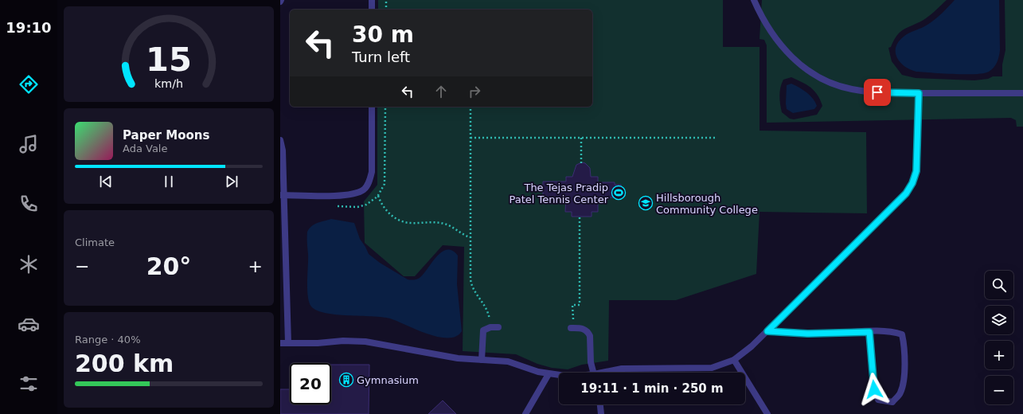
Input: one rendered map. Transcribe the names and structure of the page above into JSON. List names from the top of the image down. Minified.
{"places":{"sports":["The Tejas Pradip Patel Tennis Center"],"school or university":["Hillsborough Community College"],"building":["Gymnasium"]},"page":{"tabs":"19:10","turn":["30 m","Turn left"],"song":["Paper Moons","Ada Vale"],"tile":["Climate",["Range · 40%","200 km"]],"heat":["−","20°","+"],"map_buttons":["+","−"],"limit":"20","trip":"19:11 · 1 min · 250 m","gauge":["15","km/h"]}}
